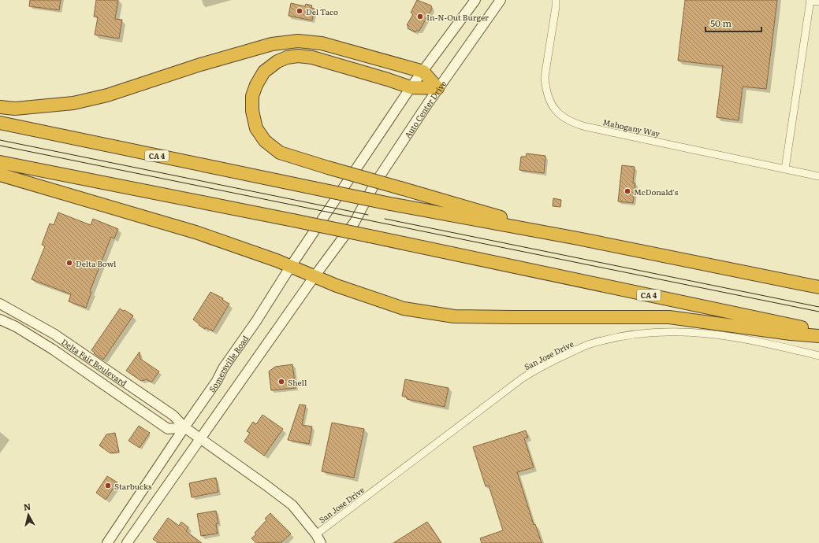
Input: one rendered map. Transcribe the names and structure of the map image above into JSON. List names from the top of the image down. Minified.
{"streets":{"highway":["CA 4"],"main road":["Auto Center Drive","Delta Fair Boulevard","Somersville Road"],"street":["Mahogany Way","San Jose Drive"]},"crossings":[["San Jose Drive","Delta Fair Boulevard"],["Delta Fair Boulevard","Somersville Road"]],"places":["Del Taco","In-N-Out Burger","McDonald's","Delta Bowl","Shell","Starbucks"],"scale_bar":"50 m","north":"top"}
